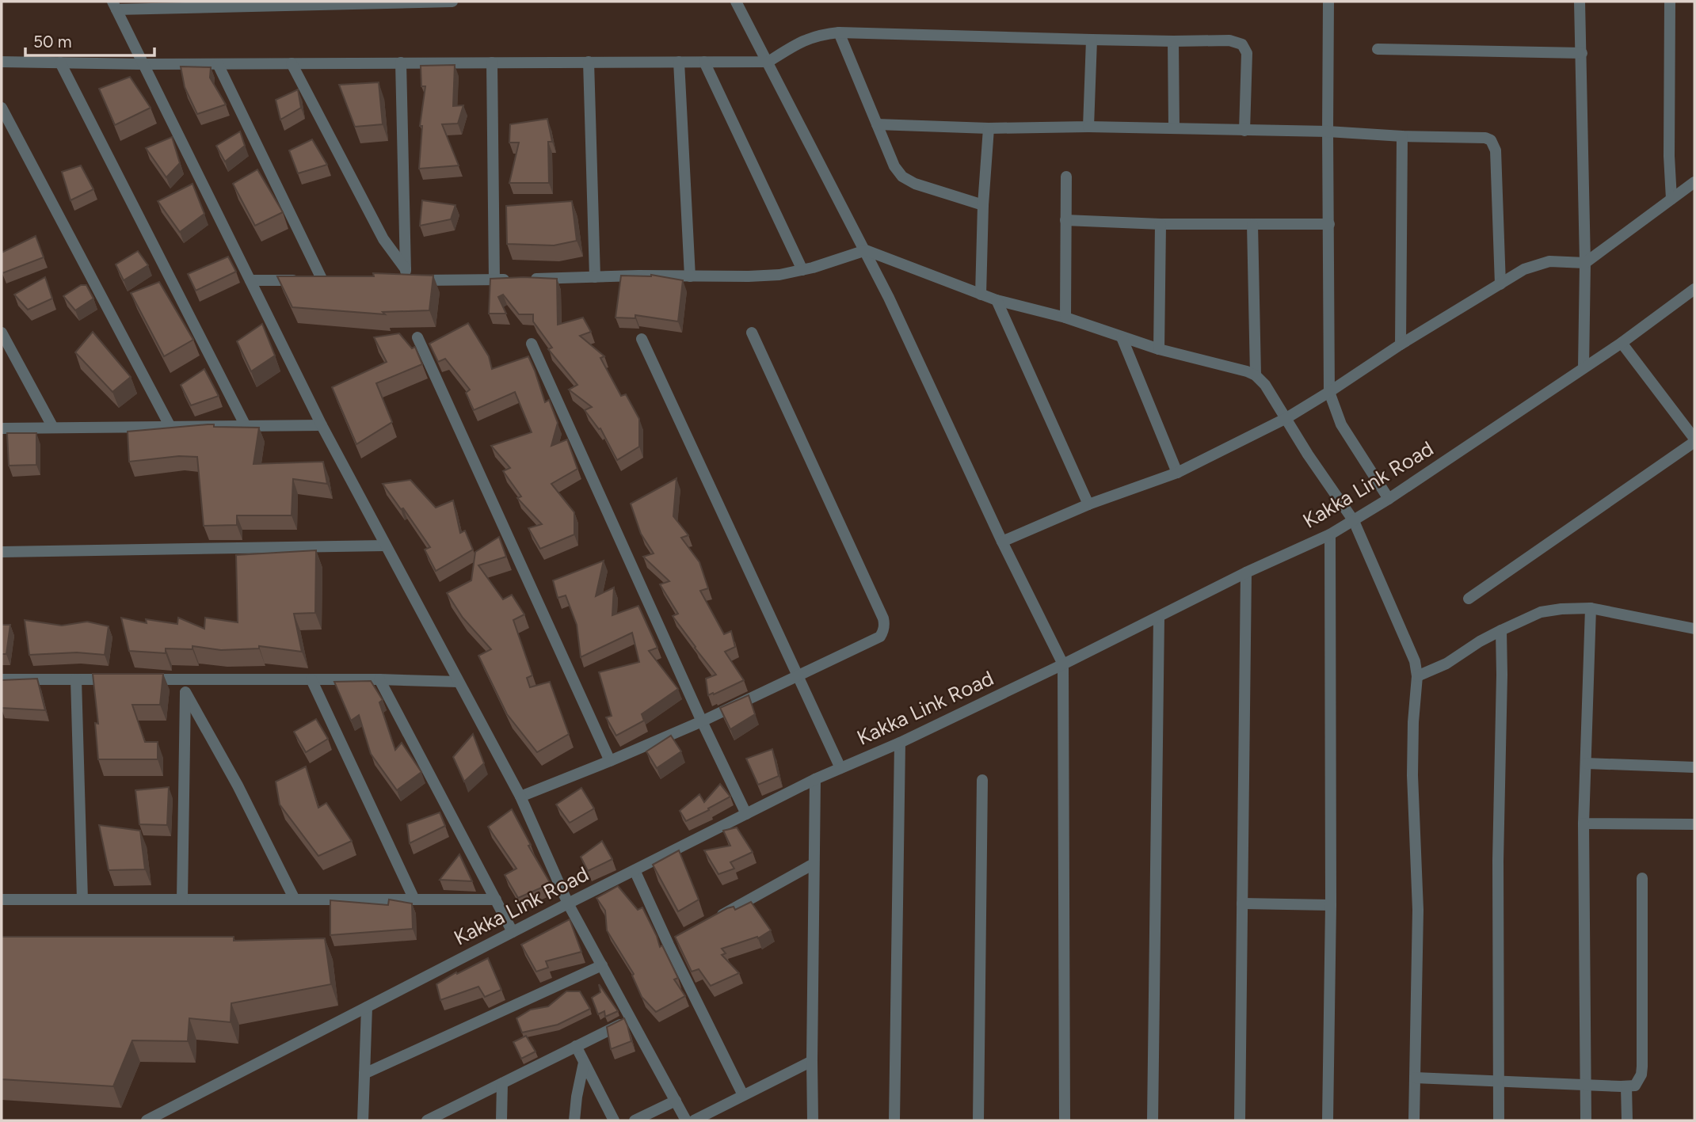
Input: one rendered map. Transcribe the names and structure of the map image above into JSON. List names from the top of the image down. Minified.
{"streets":{"street":["Kakka Link Road"]},"scale_bar":"50 m"}
